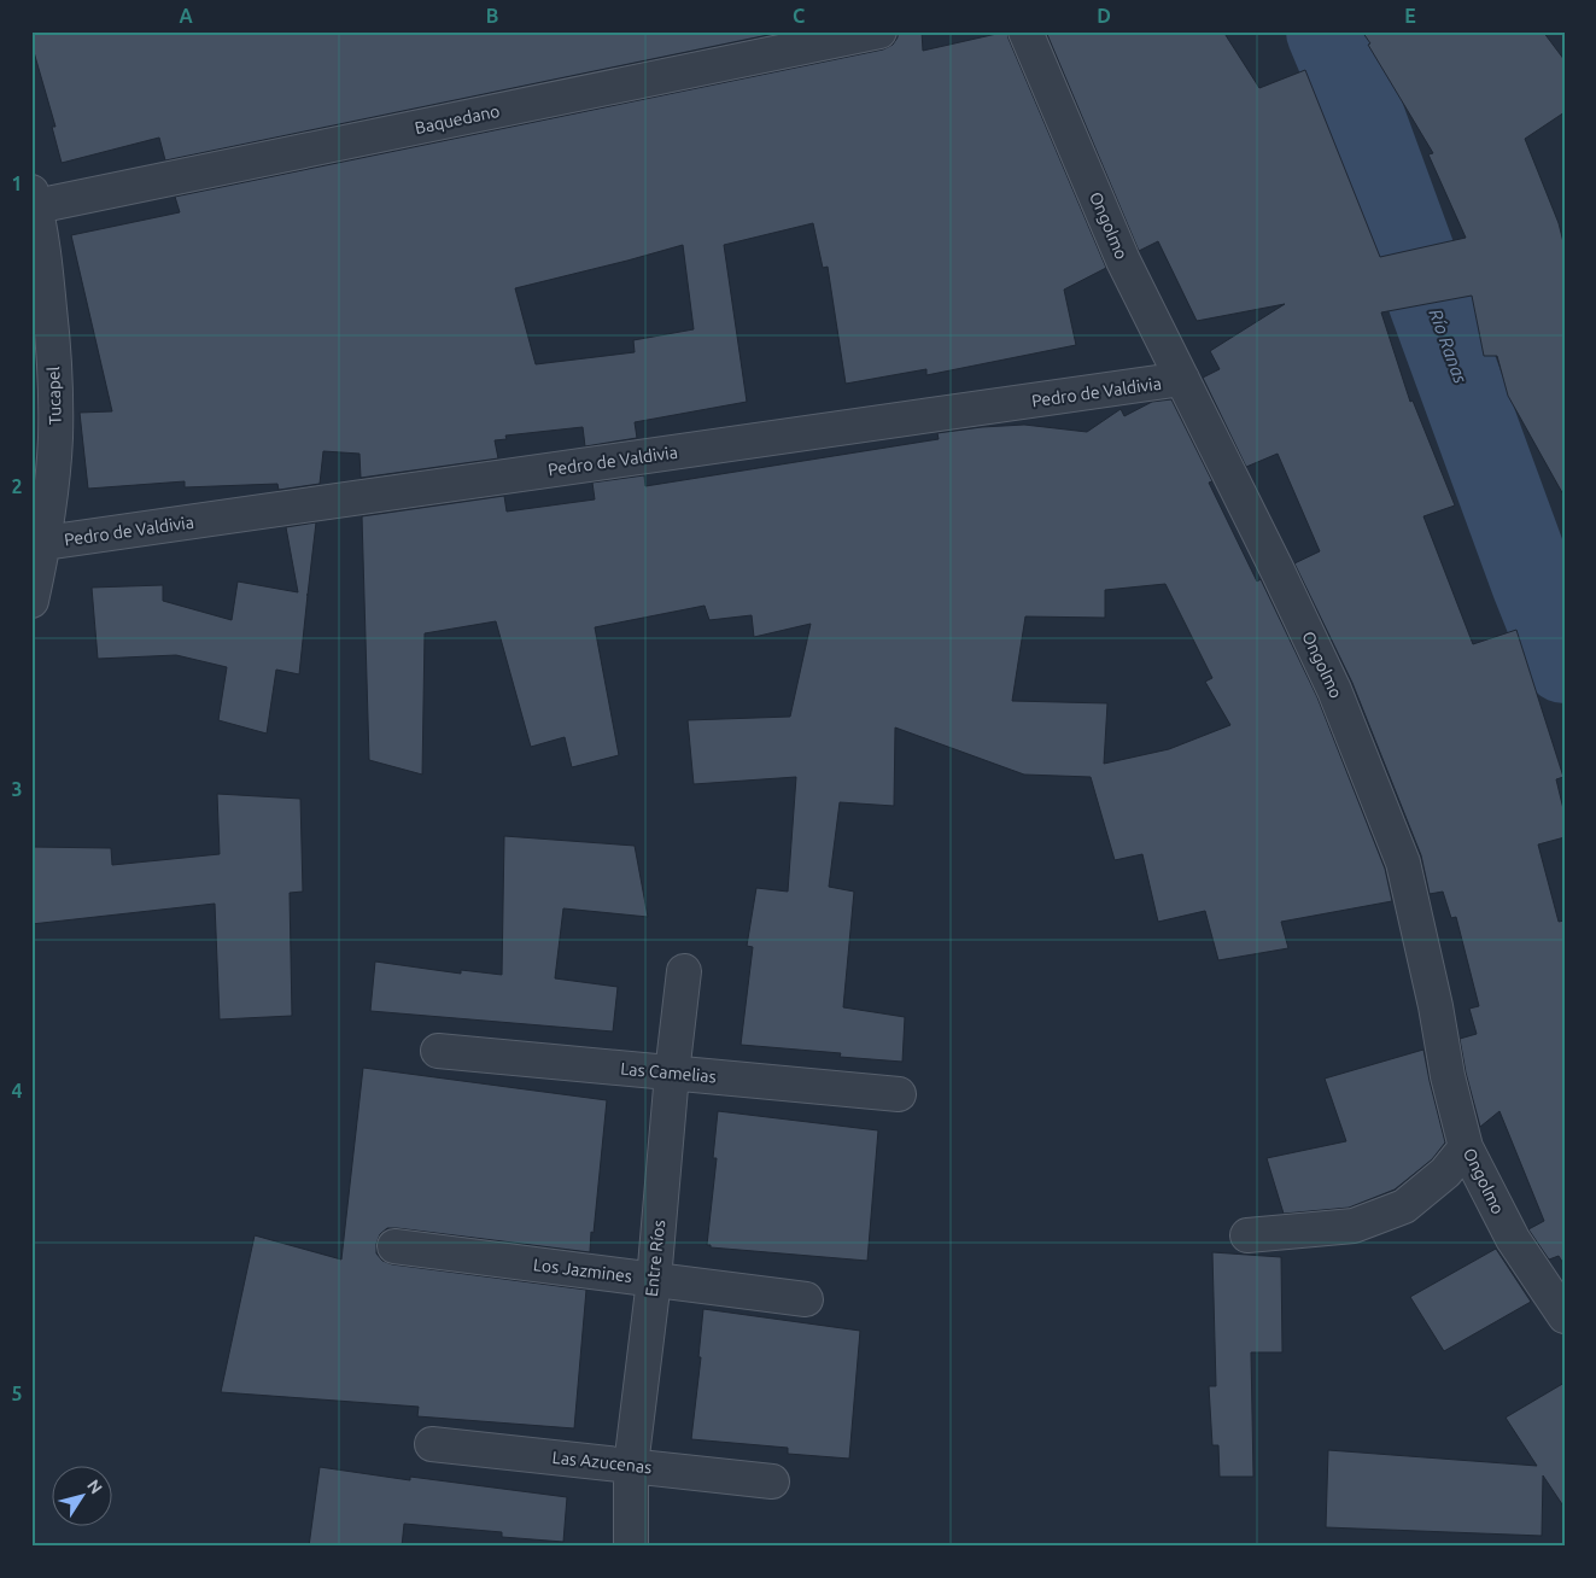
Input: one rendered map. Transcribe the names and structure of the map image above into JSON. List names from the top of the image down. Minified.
{"streets":{"street":["Baquedano","Ongolmo","Pedro de Valdivia","Tucapel","Las Camelias","Entre Ríos","Los Jazmines","Las Azucenas"]},"crossings":[["Baquedano","Tucapel"],["Ongolmo","Pedro de Valdivia"],["Pedro de Valdivia","Tucapel"],["Las Camelias","Entre Ríos"],["Entre Ríos","Los Jazmines"],["Entre Ríos","Las Azucenas"]],"water":["Río Ranas"],"north":"top right","grid":{"columns":["A","B","C","D","E"],"rows":["1","2","3","4","5"]}}
